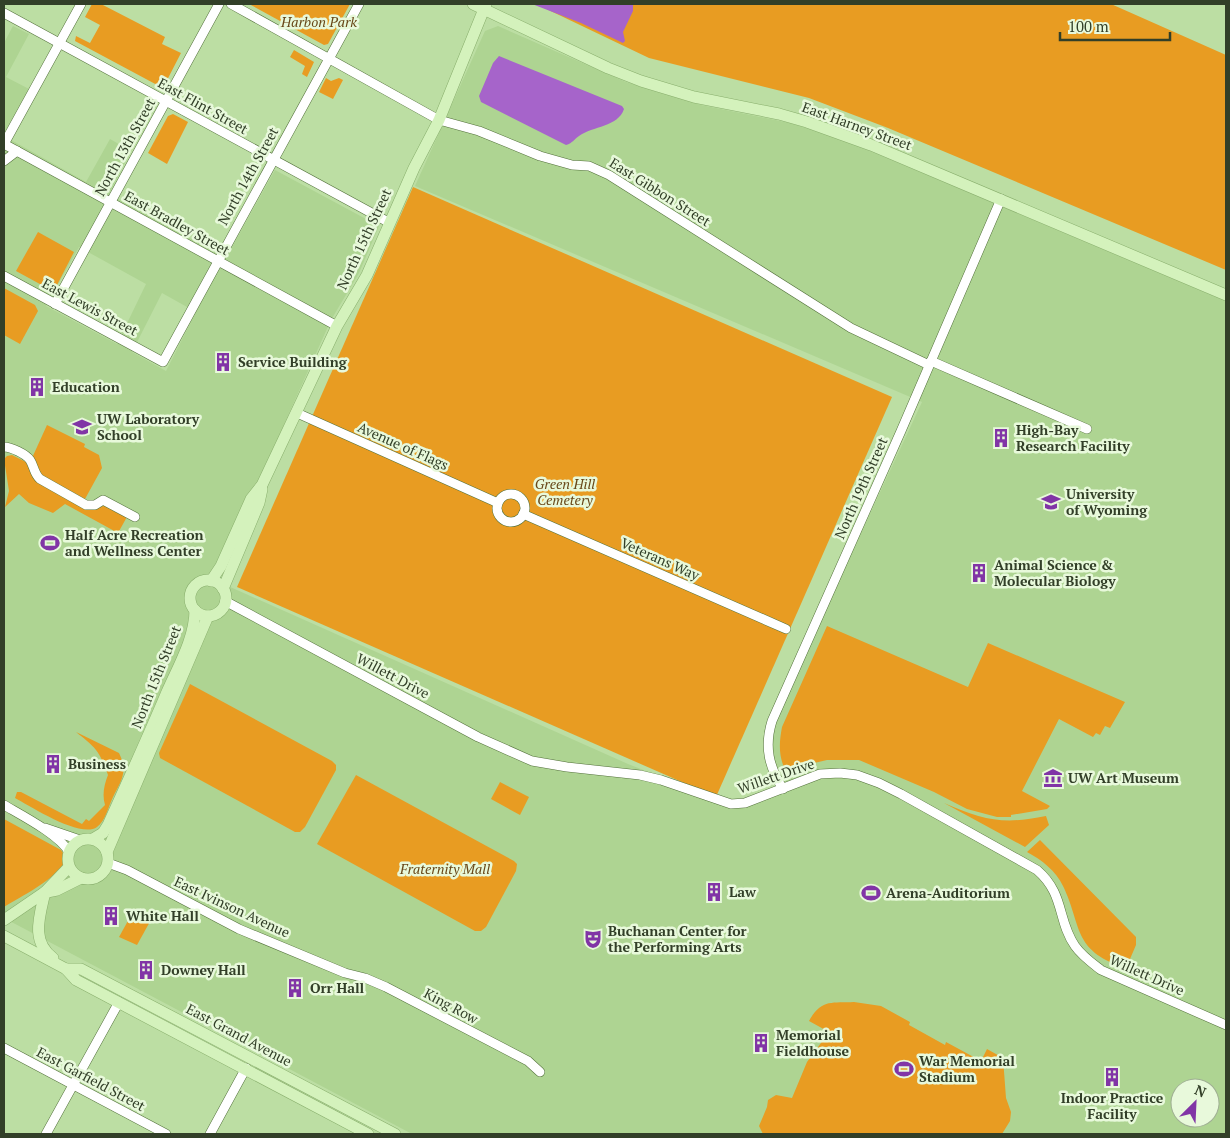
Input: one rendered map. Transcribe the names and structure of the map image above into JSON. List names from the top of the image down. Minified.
{"streets":{"main road":["East Harney Street","North 15th Street","East Grand Avenue"],"street":["East Flint Street","North 13th Street","North 14th Street","East Gibbon Street","East Bradley Street","East Lewis Street","Avenue of Flags","North 19th Street","Veterans Way","Willett Drive","East Ivinson Avenue","King Row","East Garfield Street"]},"crossings":[["East Flint Street","North 13th Street"],["East Flint Street","North 14th Street"],["East Flint Street","North 15th Street"],["East Harney Street","North 15th Street"],["East Harney Street","North 19th Street"],["North 13th Street","East Bradley Street"],["North 13th Street","East Lewis Street"],["North 14th Street","East Gibbon Street"],["North 14th Street","East Bradley Street"],["North 14th Street","East Lewis Street"],["East Gibbon Street","North 15th Street"],["East Gibbon Street","North 19th Street"],["East Bradley Street","North 15th Street"],["North 15th Street","Avenue of Flags"],["North 15th Street","Willett Drive"],["Avenue of Flags","Veterans Way"],["North 19th Street","Willett Drive"],["East Ivinson Avenue","King Row"]],"parks":["Harbon Park","Green Hill Cemetery","Fraternity Mall"],"places":{"building":["Service Building","Education","High-Bay Research Facility","Animal Science & Molecular Biology","Business","Law","White Hall","Downey Hall","Orr Hall","Memorial Fieldhouse","Indoor Practice Facility"],"school or university":["UW Laboratory School","University of Wyoming"],"sports":["Half Acre Recreation and Wellness Center","Arena-Auditorium","War Memorial Stadium"],"museum":["UW Art Museum"],"theatre":["Buchanan Center for the Performing Arts"]},"scale_bar":"100 m","north":"top right"}
